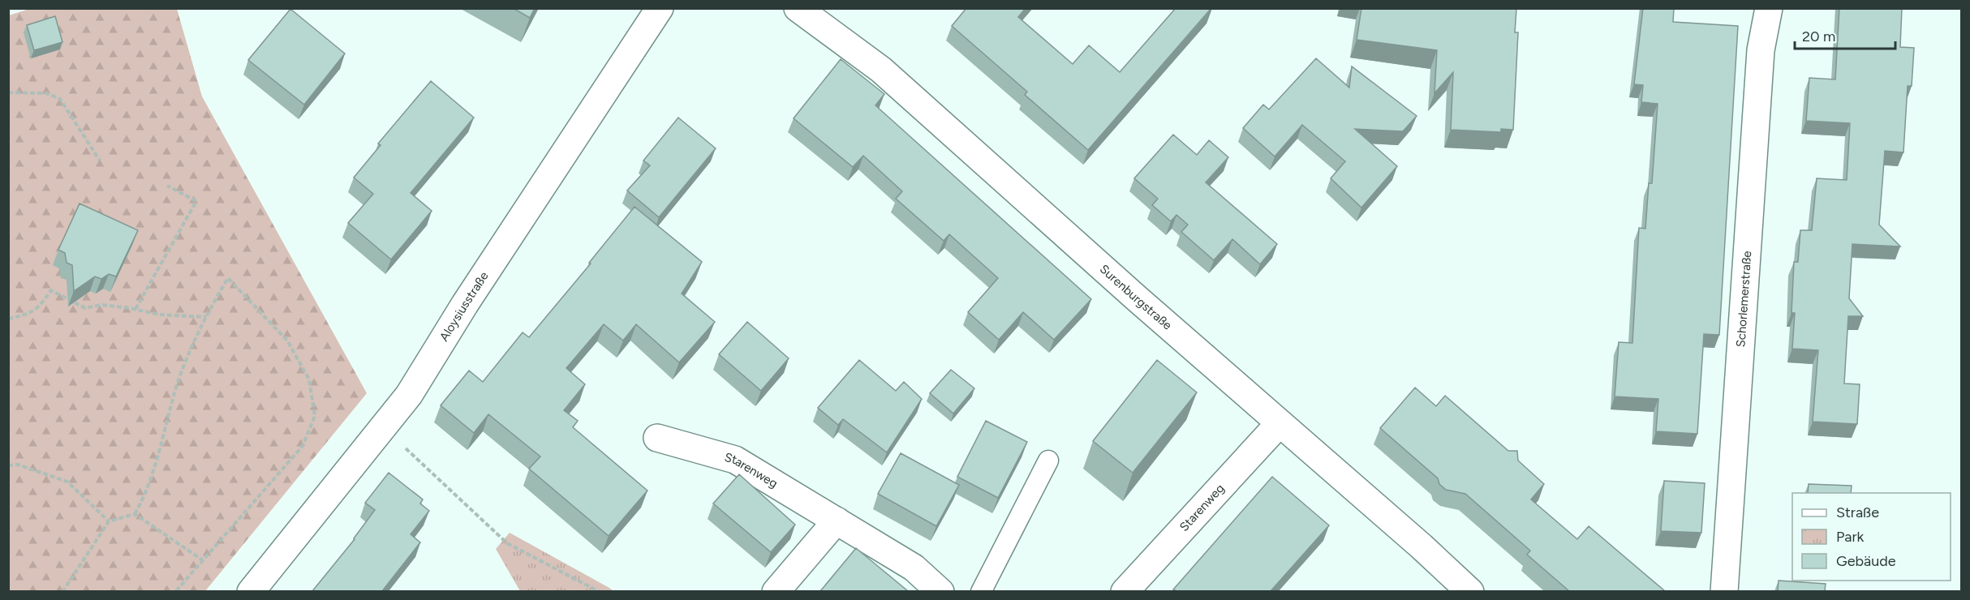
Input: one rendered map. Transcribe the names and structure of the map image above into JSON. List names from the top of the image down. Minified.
{"streets":{"street":["Surenburgstraße","Schorlemerstraße","Aloysiusstraße","Starenweg"]},"crossings":[["Surenburgstraße","Starenweg"]],"legend":["Straße","Park","Gebäude"],"scale_bar":"20 m"}
